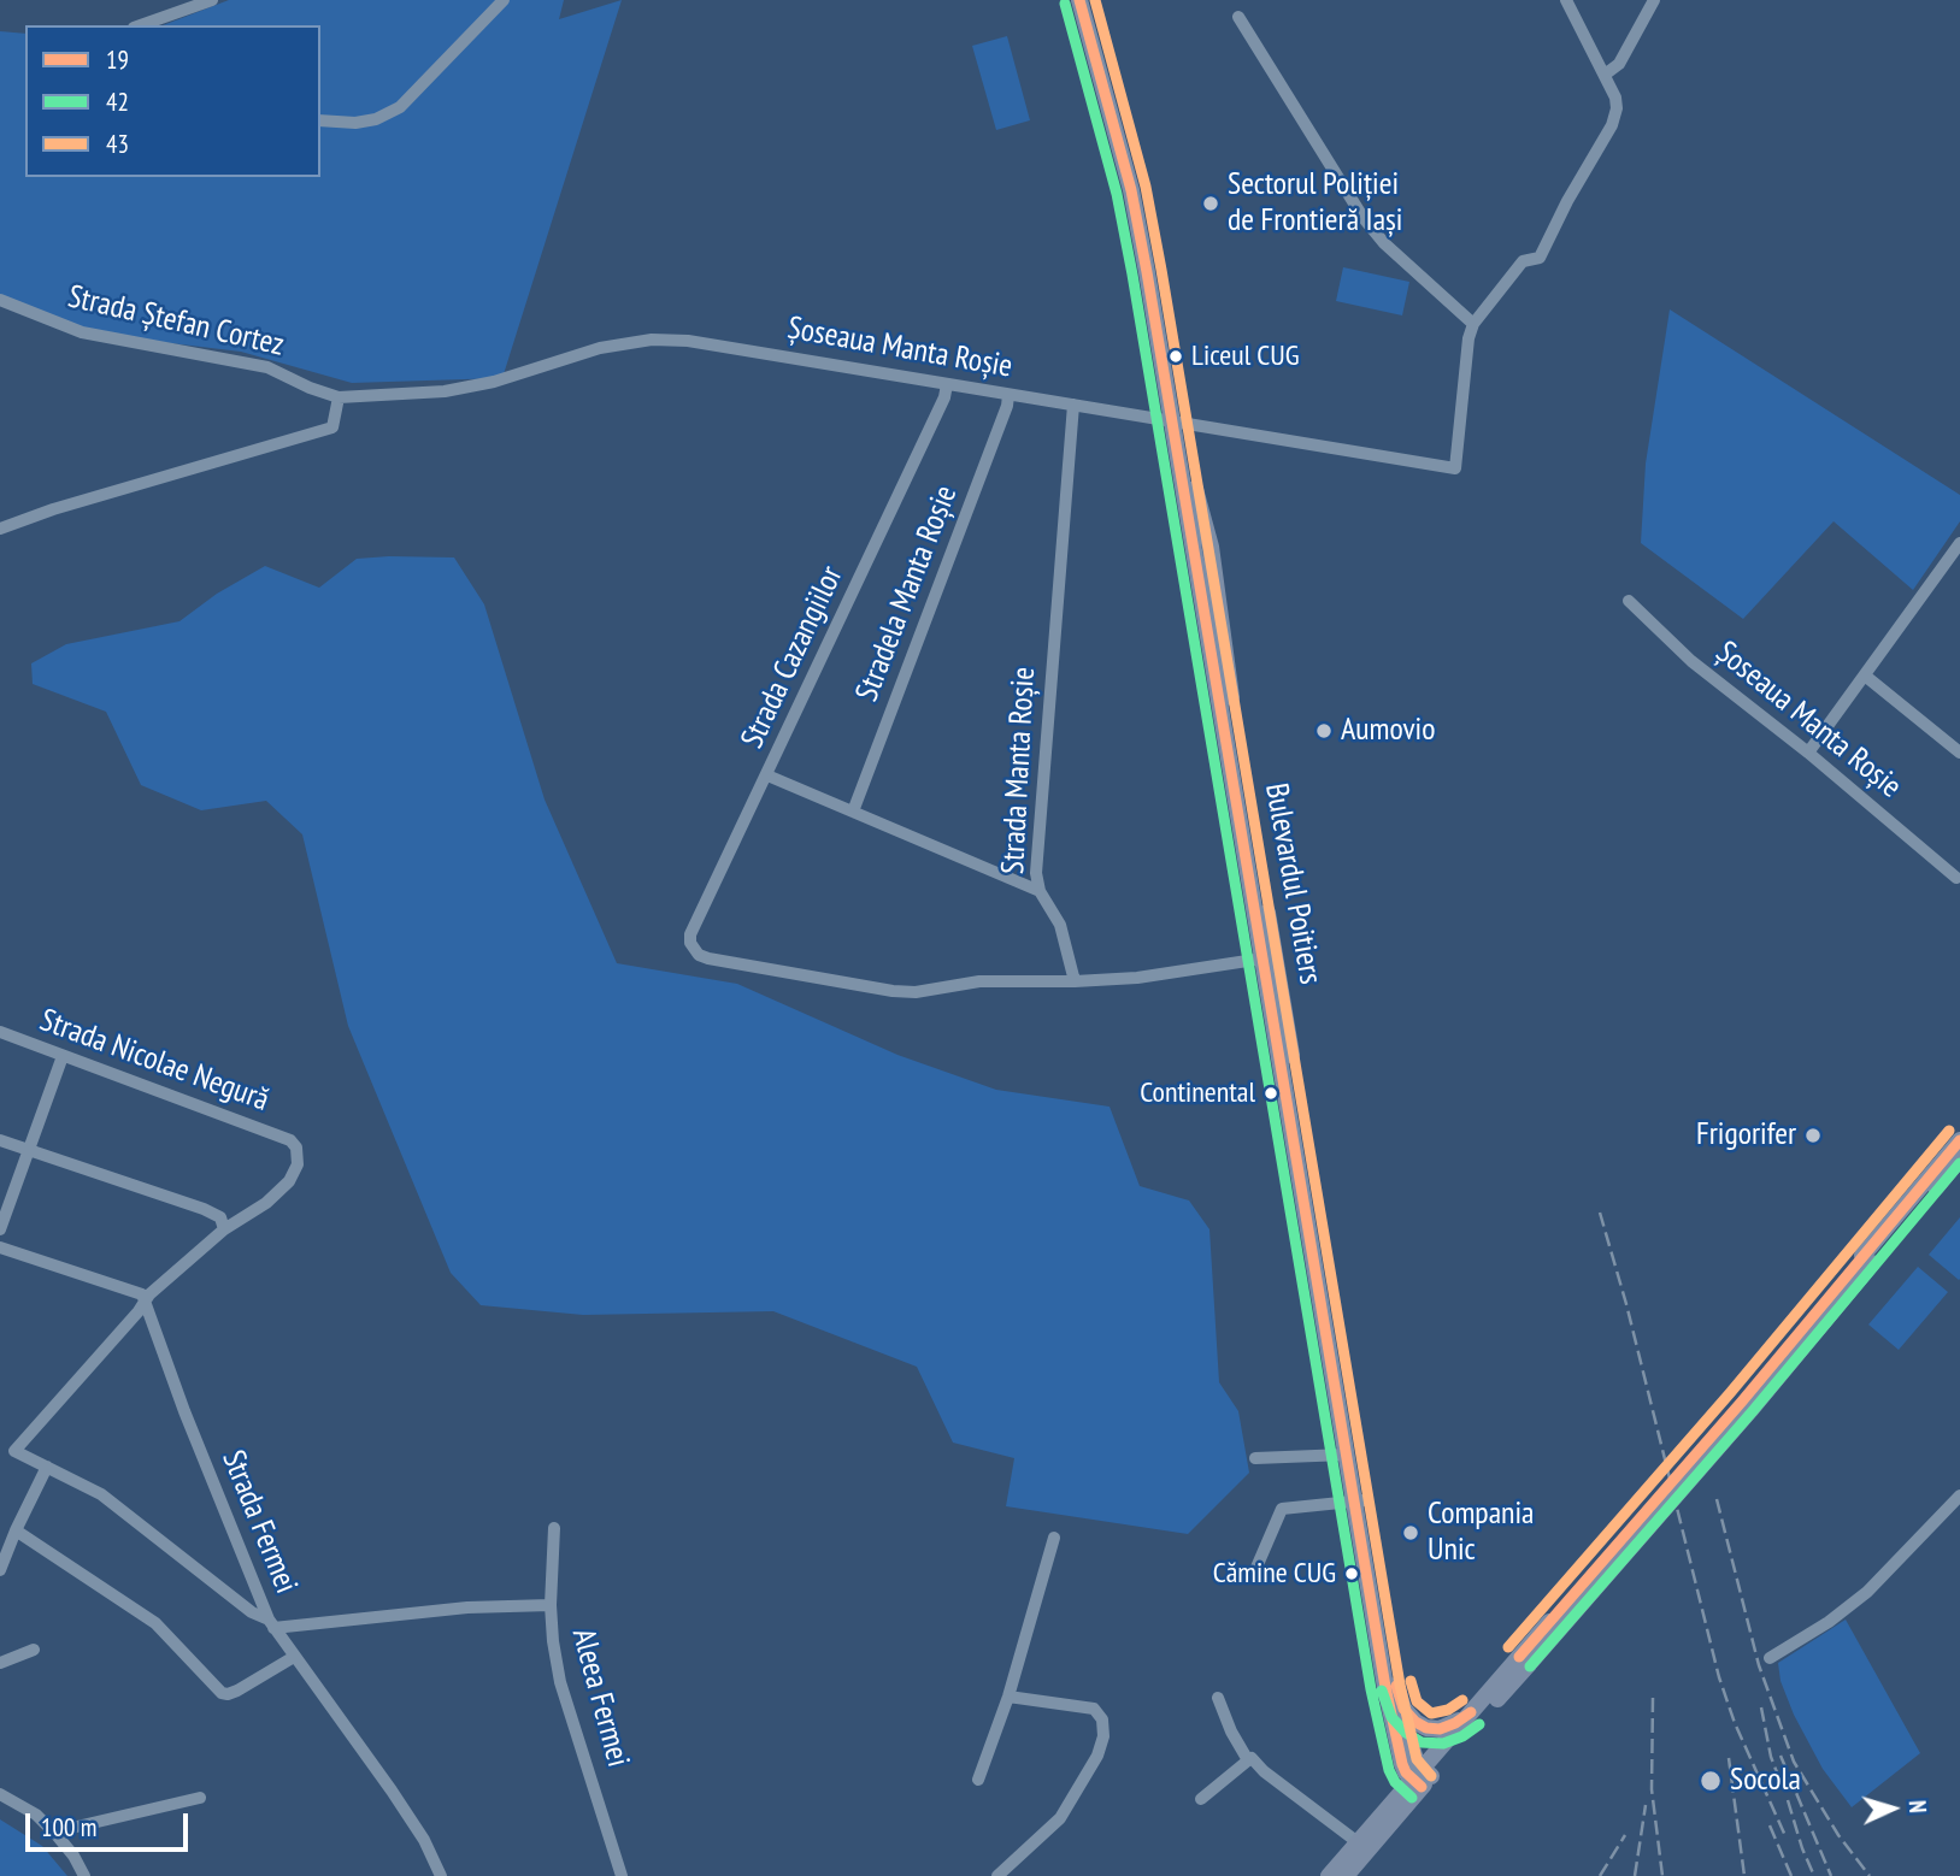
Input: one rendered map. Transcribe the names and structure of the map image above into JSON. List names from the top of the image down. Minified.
{"streets":{"main road":["Bulevardul Poitiers"],"street":["Strada Ștefan Cortez","Șoseaua Manta Roșie","Stradela Manta Roșie","Strada Cazangiilor","Strada Manta Roșie","Strada Nicolae Negură","Strada Fermei","Aleea Fermei"]},"crossings":[["Strada Ștefan Cortez","Șoseaua Manta Roșie"],["Șoseaua Manta Roșie","Stradela Manta Roșie"],["Șoseaua Manta Roșie","Strada Cazangiilor"],["Șoseaua Manta Roșie","Strada Manta Roșie"],["Șoseaua Manta Roșie","Bulevardul Poitiers"],["Stradela Manta Roșie","Strada Cazangiilor"],["Strada Cazangiilor","Strada Manta Roșie"],["Strada Fermei","Aleea Fermei"]],"places":["Sectorul Poliției de Frontieră Iași","Liceul CUG","Aumovio","Continental","Frigorifer","Compania Unic","Cămine CUG","Socola"],"lines":["transit line 19","transit line 43","transit line 42"],"legend":["19","42","43"],"scale_bar":"100 m","north":"right"}
